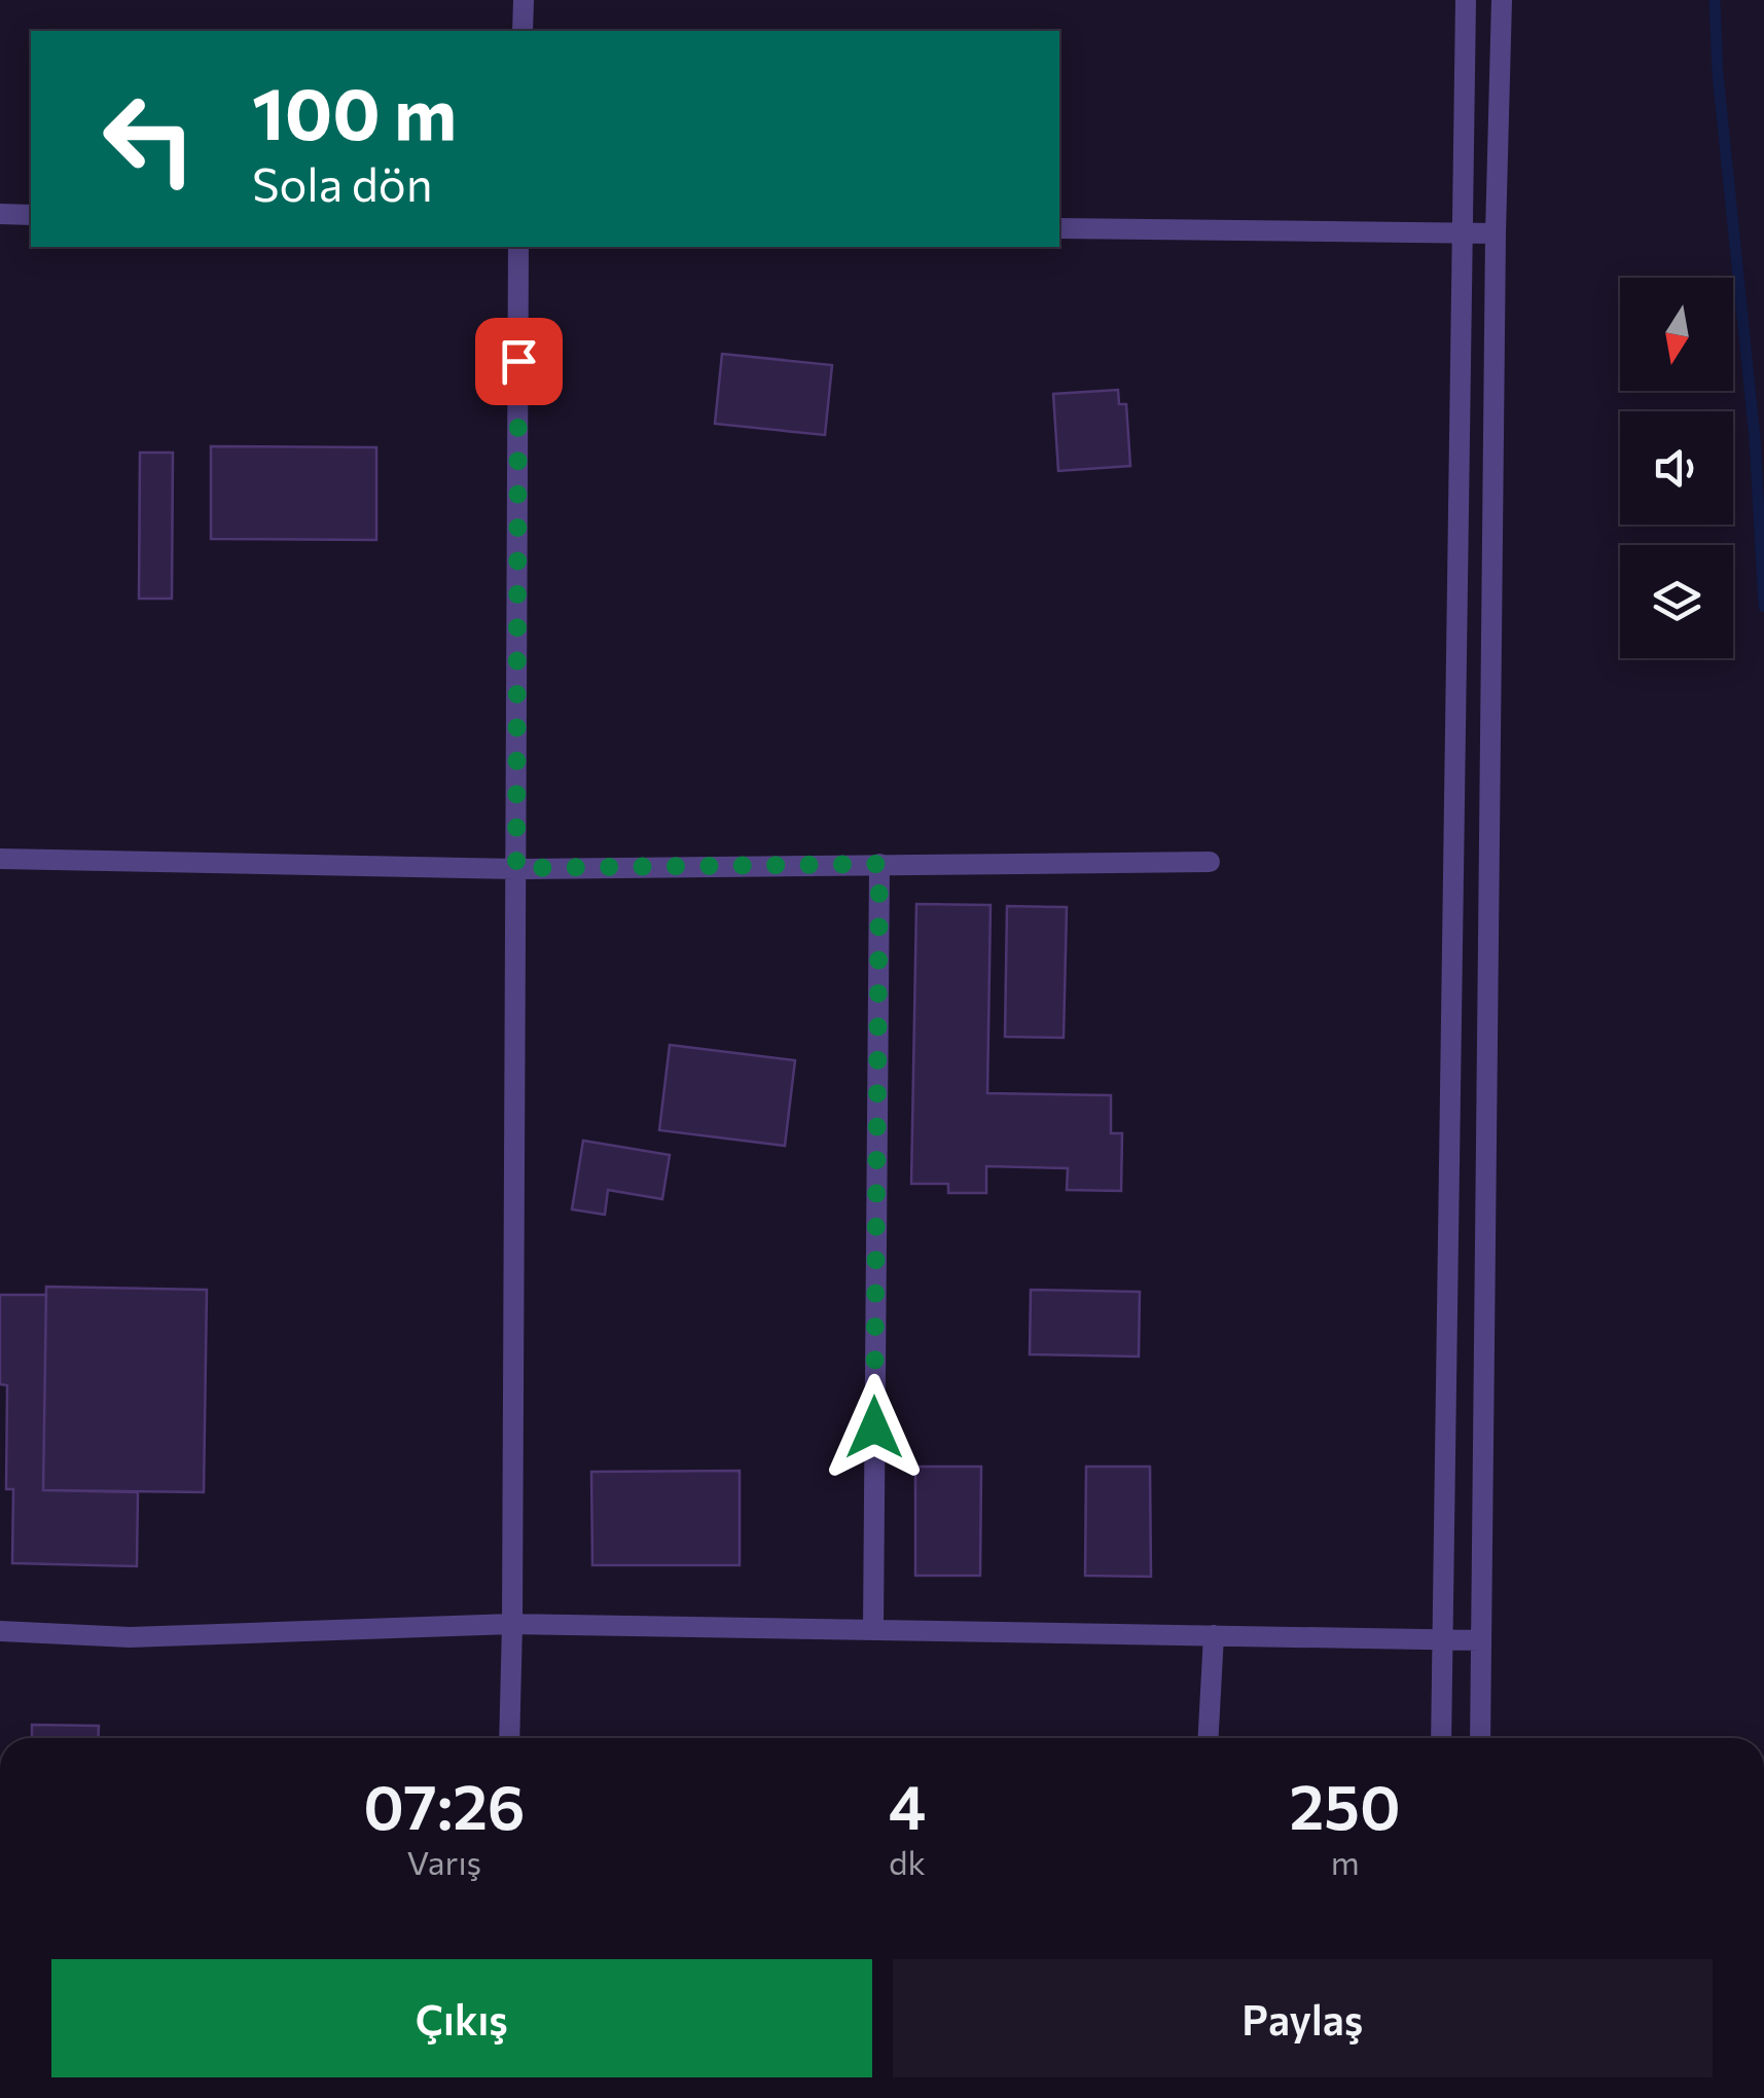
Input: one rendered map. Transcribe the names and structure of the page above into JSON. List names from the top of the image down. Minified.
{"north":"bottom","page":{"turn":["100 m","Sola dön"],"eta":["07:26","Varış","4","dk","250","m"],"buttons":["Çıkış","Paylaş"]}}
